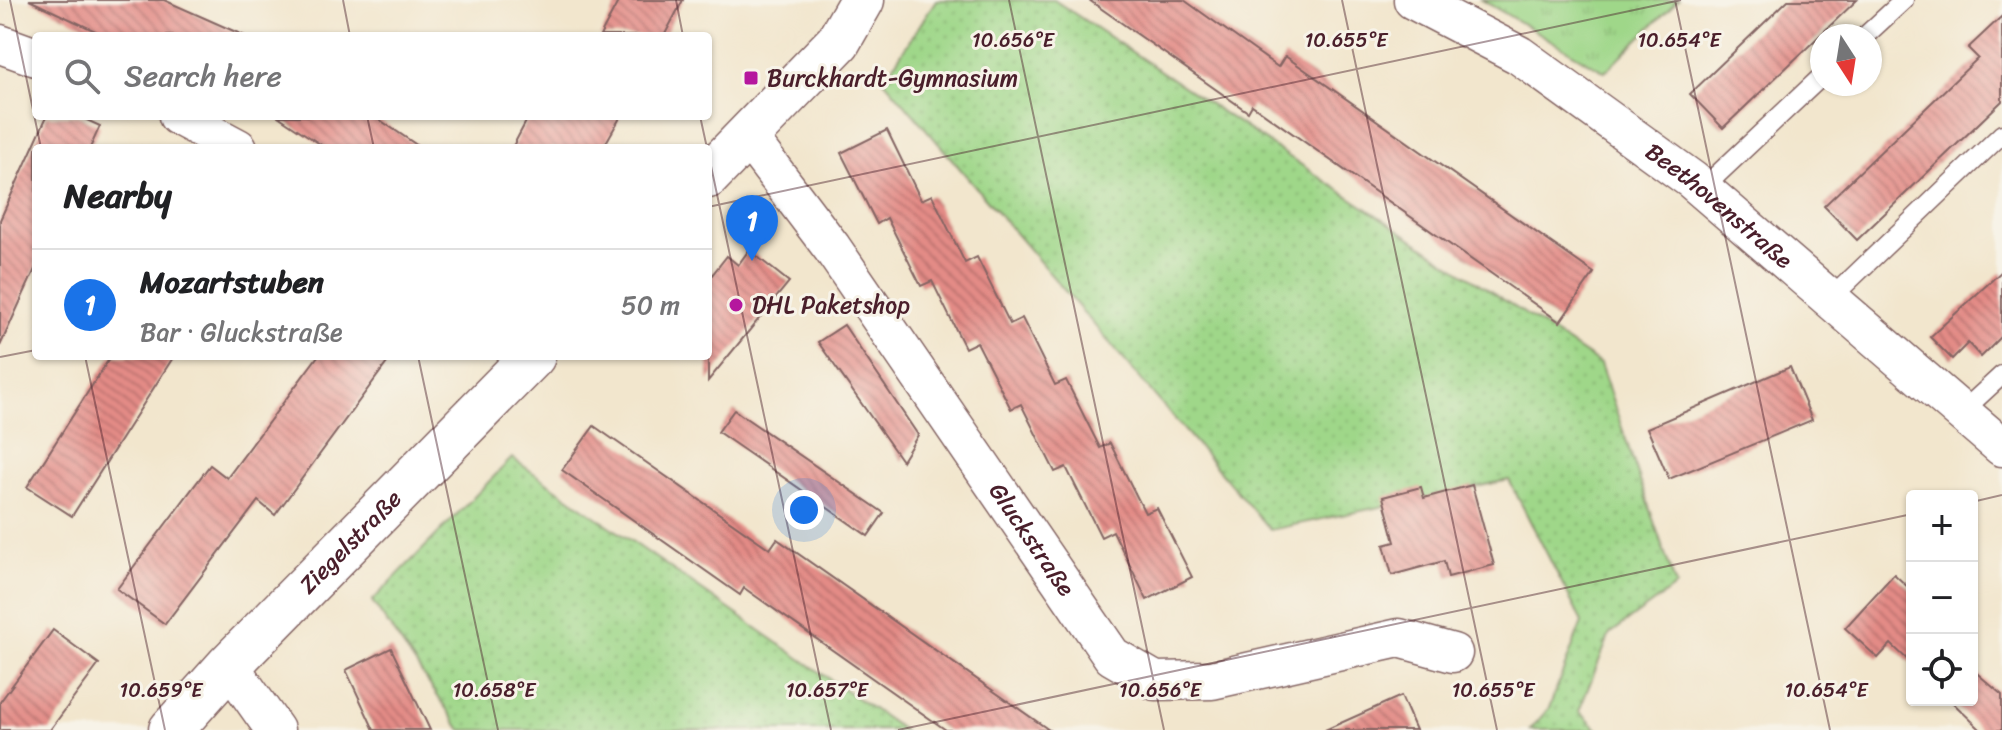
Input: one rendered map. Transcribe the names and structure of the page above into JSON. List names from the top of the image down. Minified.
{"streets":{"main road":["Ziegelstraße"],"street":["Beethovenstraße","Gluckstraße"]},"places":{"transit":["Burckhardt-Gymnasium"],"other":["DHL Paketshop"]},"north":"bottom","page":{"search":"Search here","heading":"Nearby","pins":"1","list":[{"mark":"1","name":"Mozartstuben","note":"Bar · Gluckstraße","value":"50 m"}],"map_buttons":["+","−"]},"coordinates":["10.656°E","10.655°E","10.654°E","10.659°E","10.658°E","10.657°E"]}
